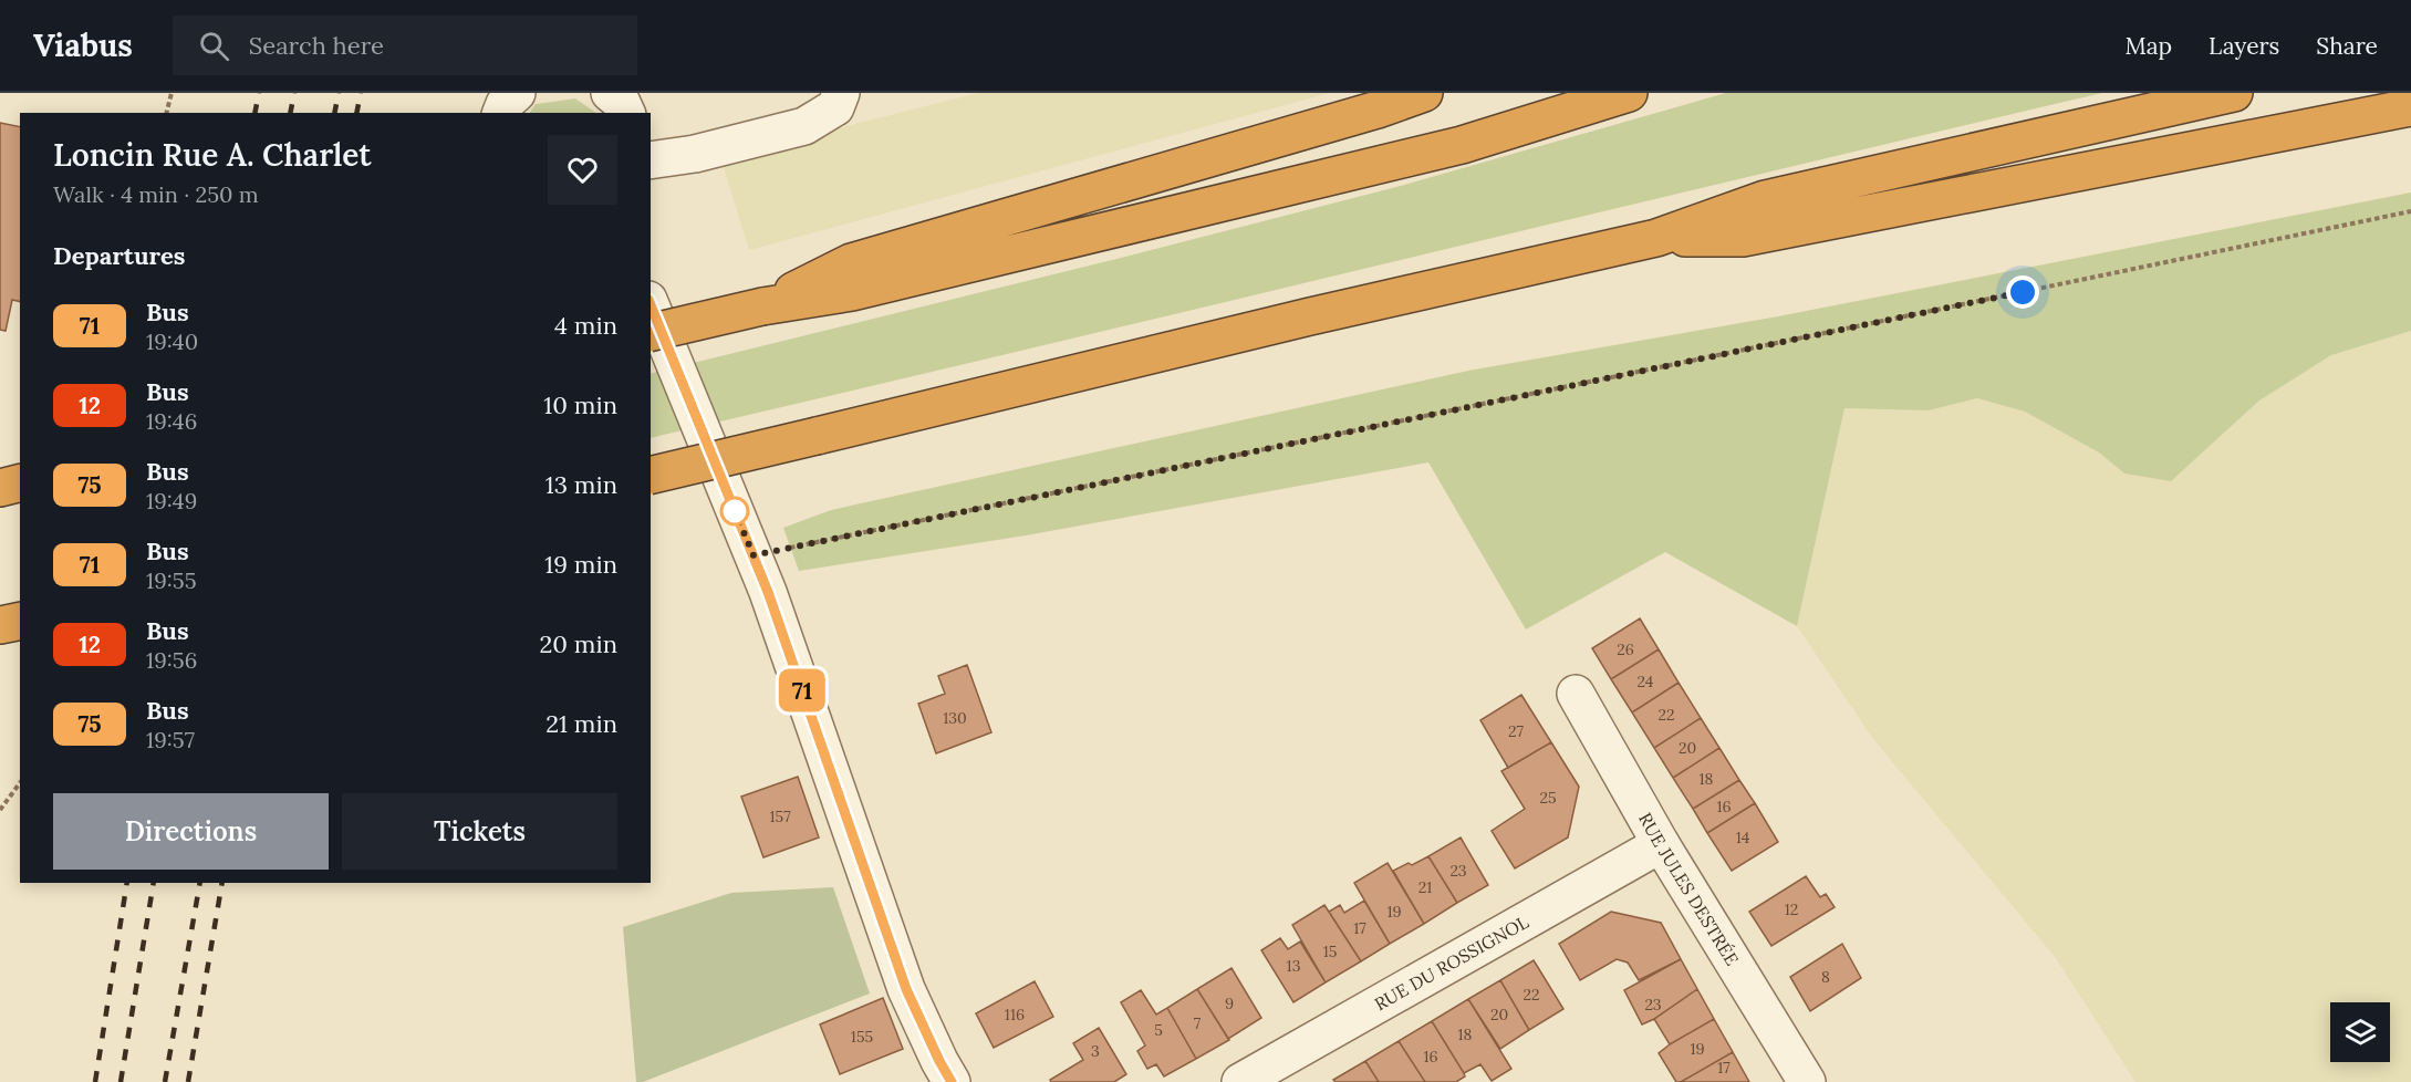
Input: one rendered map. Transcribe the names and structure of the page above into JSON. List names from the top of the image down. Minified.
{"streets":{"street":["RUE JULES DESTRÉE","RUE DU ROSSIGNOL"]},"crossings":[["RUE JULES DESTRÉE","RUE DU ROSSIGNOL"]],"lines":["bus line 71"],"house_numbers":["26","24","22","130","27","20","18","25","16","157","14","23","21","12","19","17","15","13","8","22","9","23","116","20","7","5","18","155","19","3","16","17"],"page":{"header":"Viabus","search":"Search here","nav":["Map","Layers","Share"],"on_map":"71","heading":[["Loncin Rue A. Charlet","Walk · 4 min · 250 m"],"Departures"],"list":[{"mark":"71","name":"Bus","note":"19:40","value":"4 min"},{"mark":"12","name":"Bus","note":"19:46","value":"10 min"},{"mark":"75","name":"Bus","note":"19:49","value":"13 min"},{"mark":"71","name":"Bus","note":"19:55","value":"19 min"},{"mark":"12","name":"Bus","note":"19:56","value":"20 min"},{"mark":"75","name":"Bus","note":"19:57","value":"21 min"}],"buttons":["Directions","Tickets"]}}
